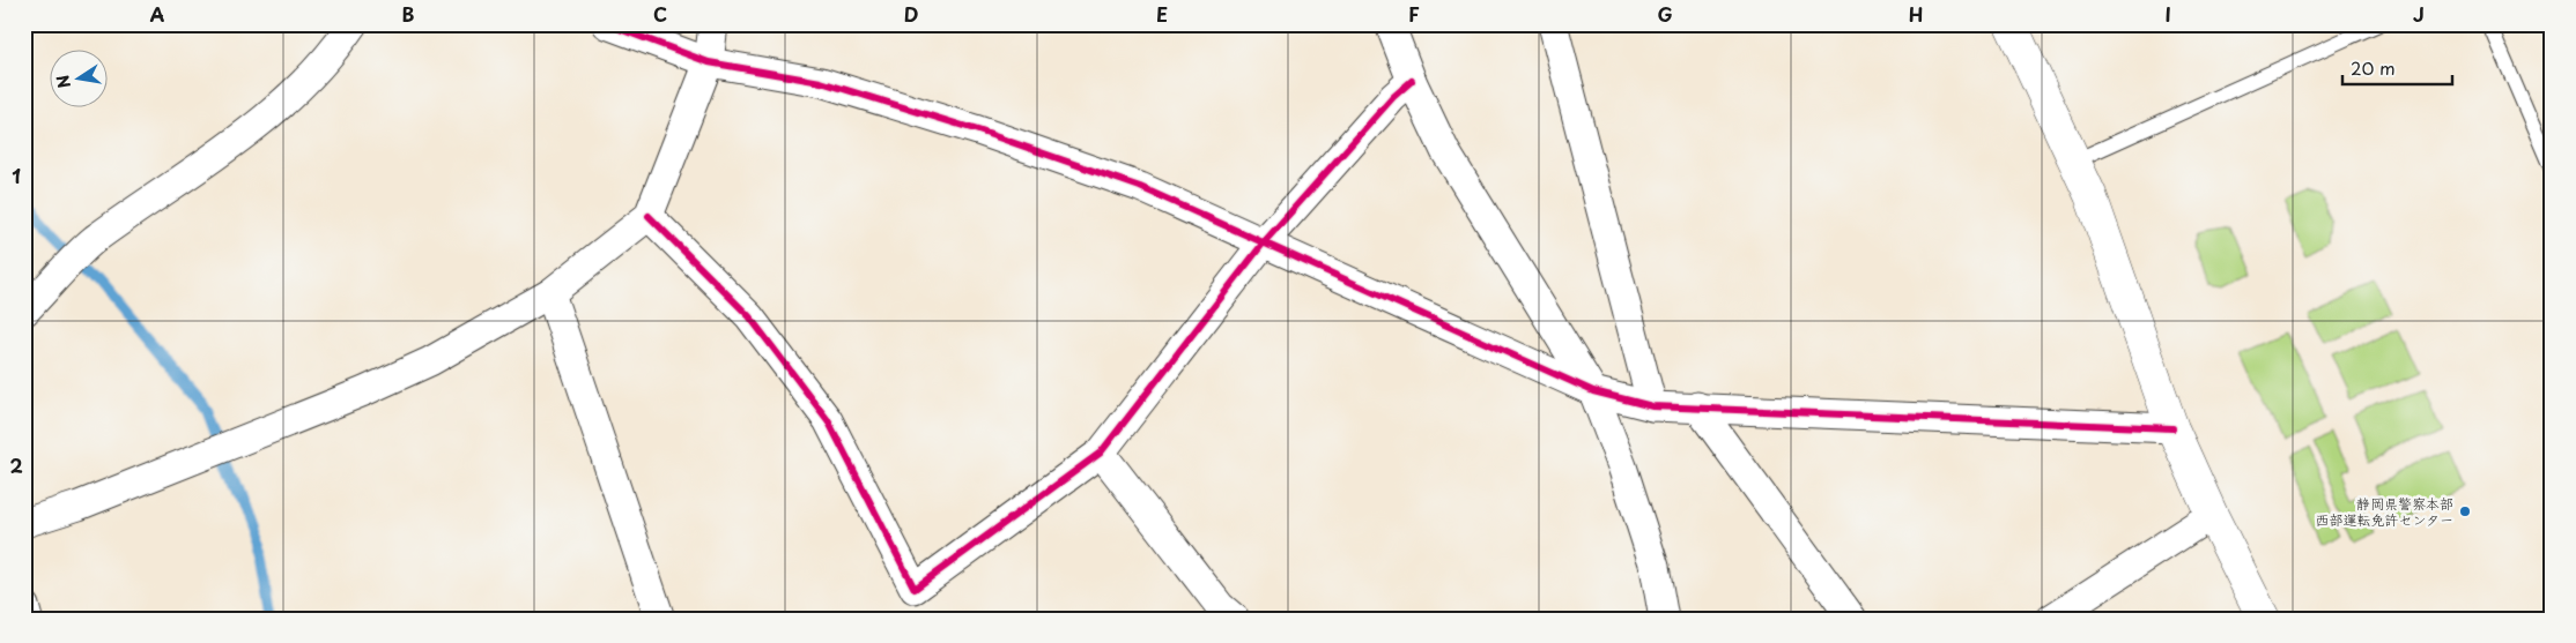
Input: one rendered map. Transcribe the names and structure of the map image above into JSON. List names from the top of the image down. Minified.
{"places":["静岡県警察本部 西部運転免許センター"],"scale_bar":"20 m","north":"left","grid":{"columns":["A","B","C","D","E","F","G","H","I","J"],"rows":["1","2"]}}
